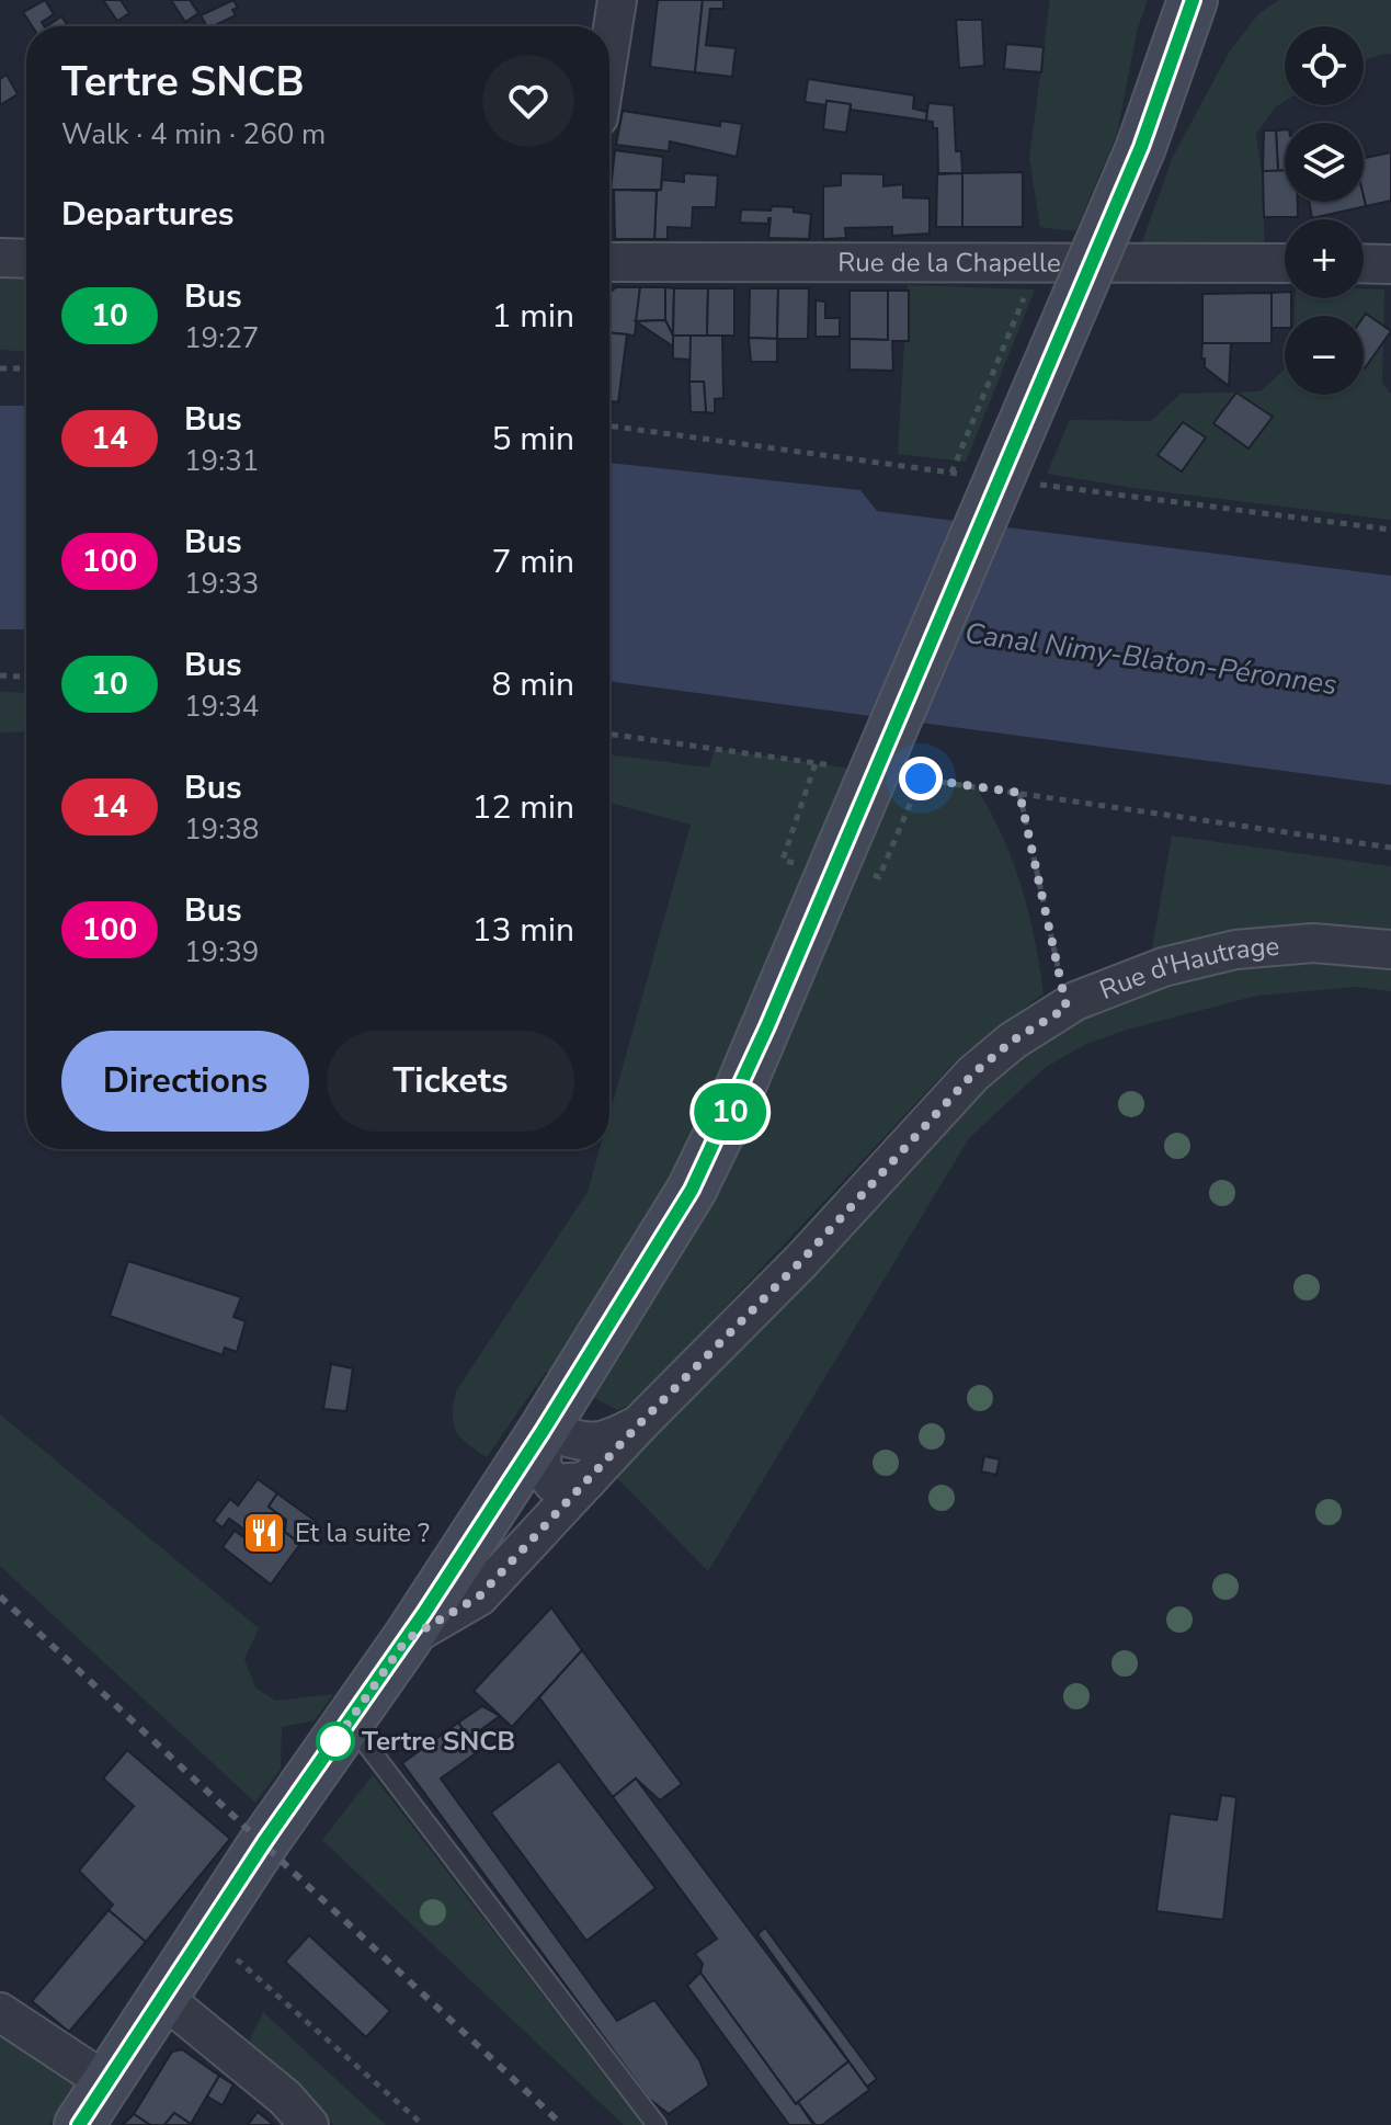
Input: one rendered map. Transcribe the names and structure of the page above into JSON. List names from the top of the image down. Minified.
{"streets":{"street":["Rue de la Chapelle","Rue d'Hautrage"]},"water":["Canal Nimy-Blaton-Péronnes"],"places":{"restaurant":["Et la suite ?"],"other":["Tertre SNCB"]},"lines":["bus line 10"],"page":{"on_map":"10","map_buttons":["+","−"],"heading":[["Tertre SNCB","Walk · 4 min · 260 m"],"Departures"],"list":[{"mark":"10","name":"Bus","note":"19:27","value":"1 min"},{"mark":"14","name":"Bus","note":"19:31","value":"5 min"},{"mark":"100","name":"Bus","note":"19:33","value":"7 min"},{"mark":"10","name":"Bus","note":"19:34","value":"8 min"},{"mark":"14","name":"Bus","note":"19:38","value":"12 min"},{"mark":"100","name":"Bus","note":"19:39","value":"13 min"}],"buttons":["Directions","Tickets"]}}
